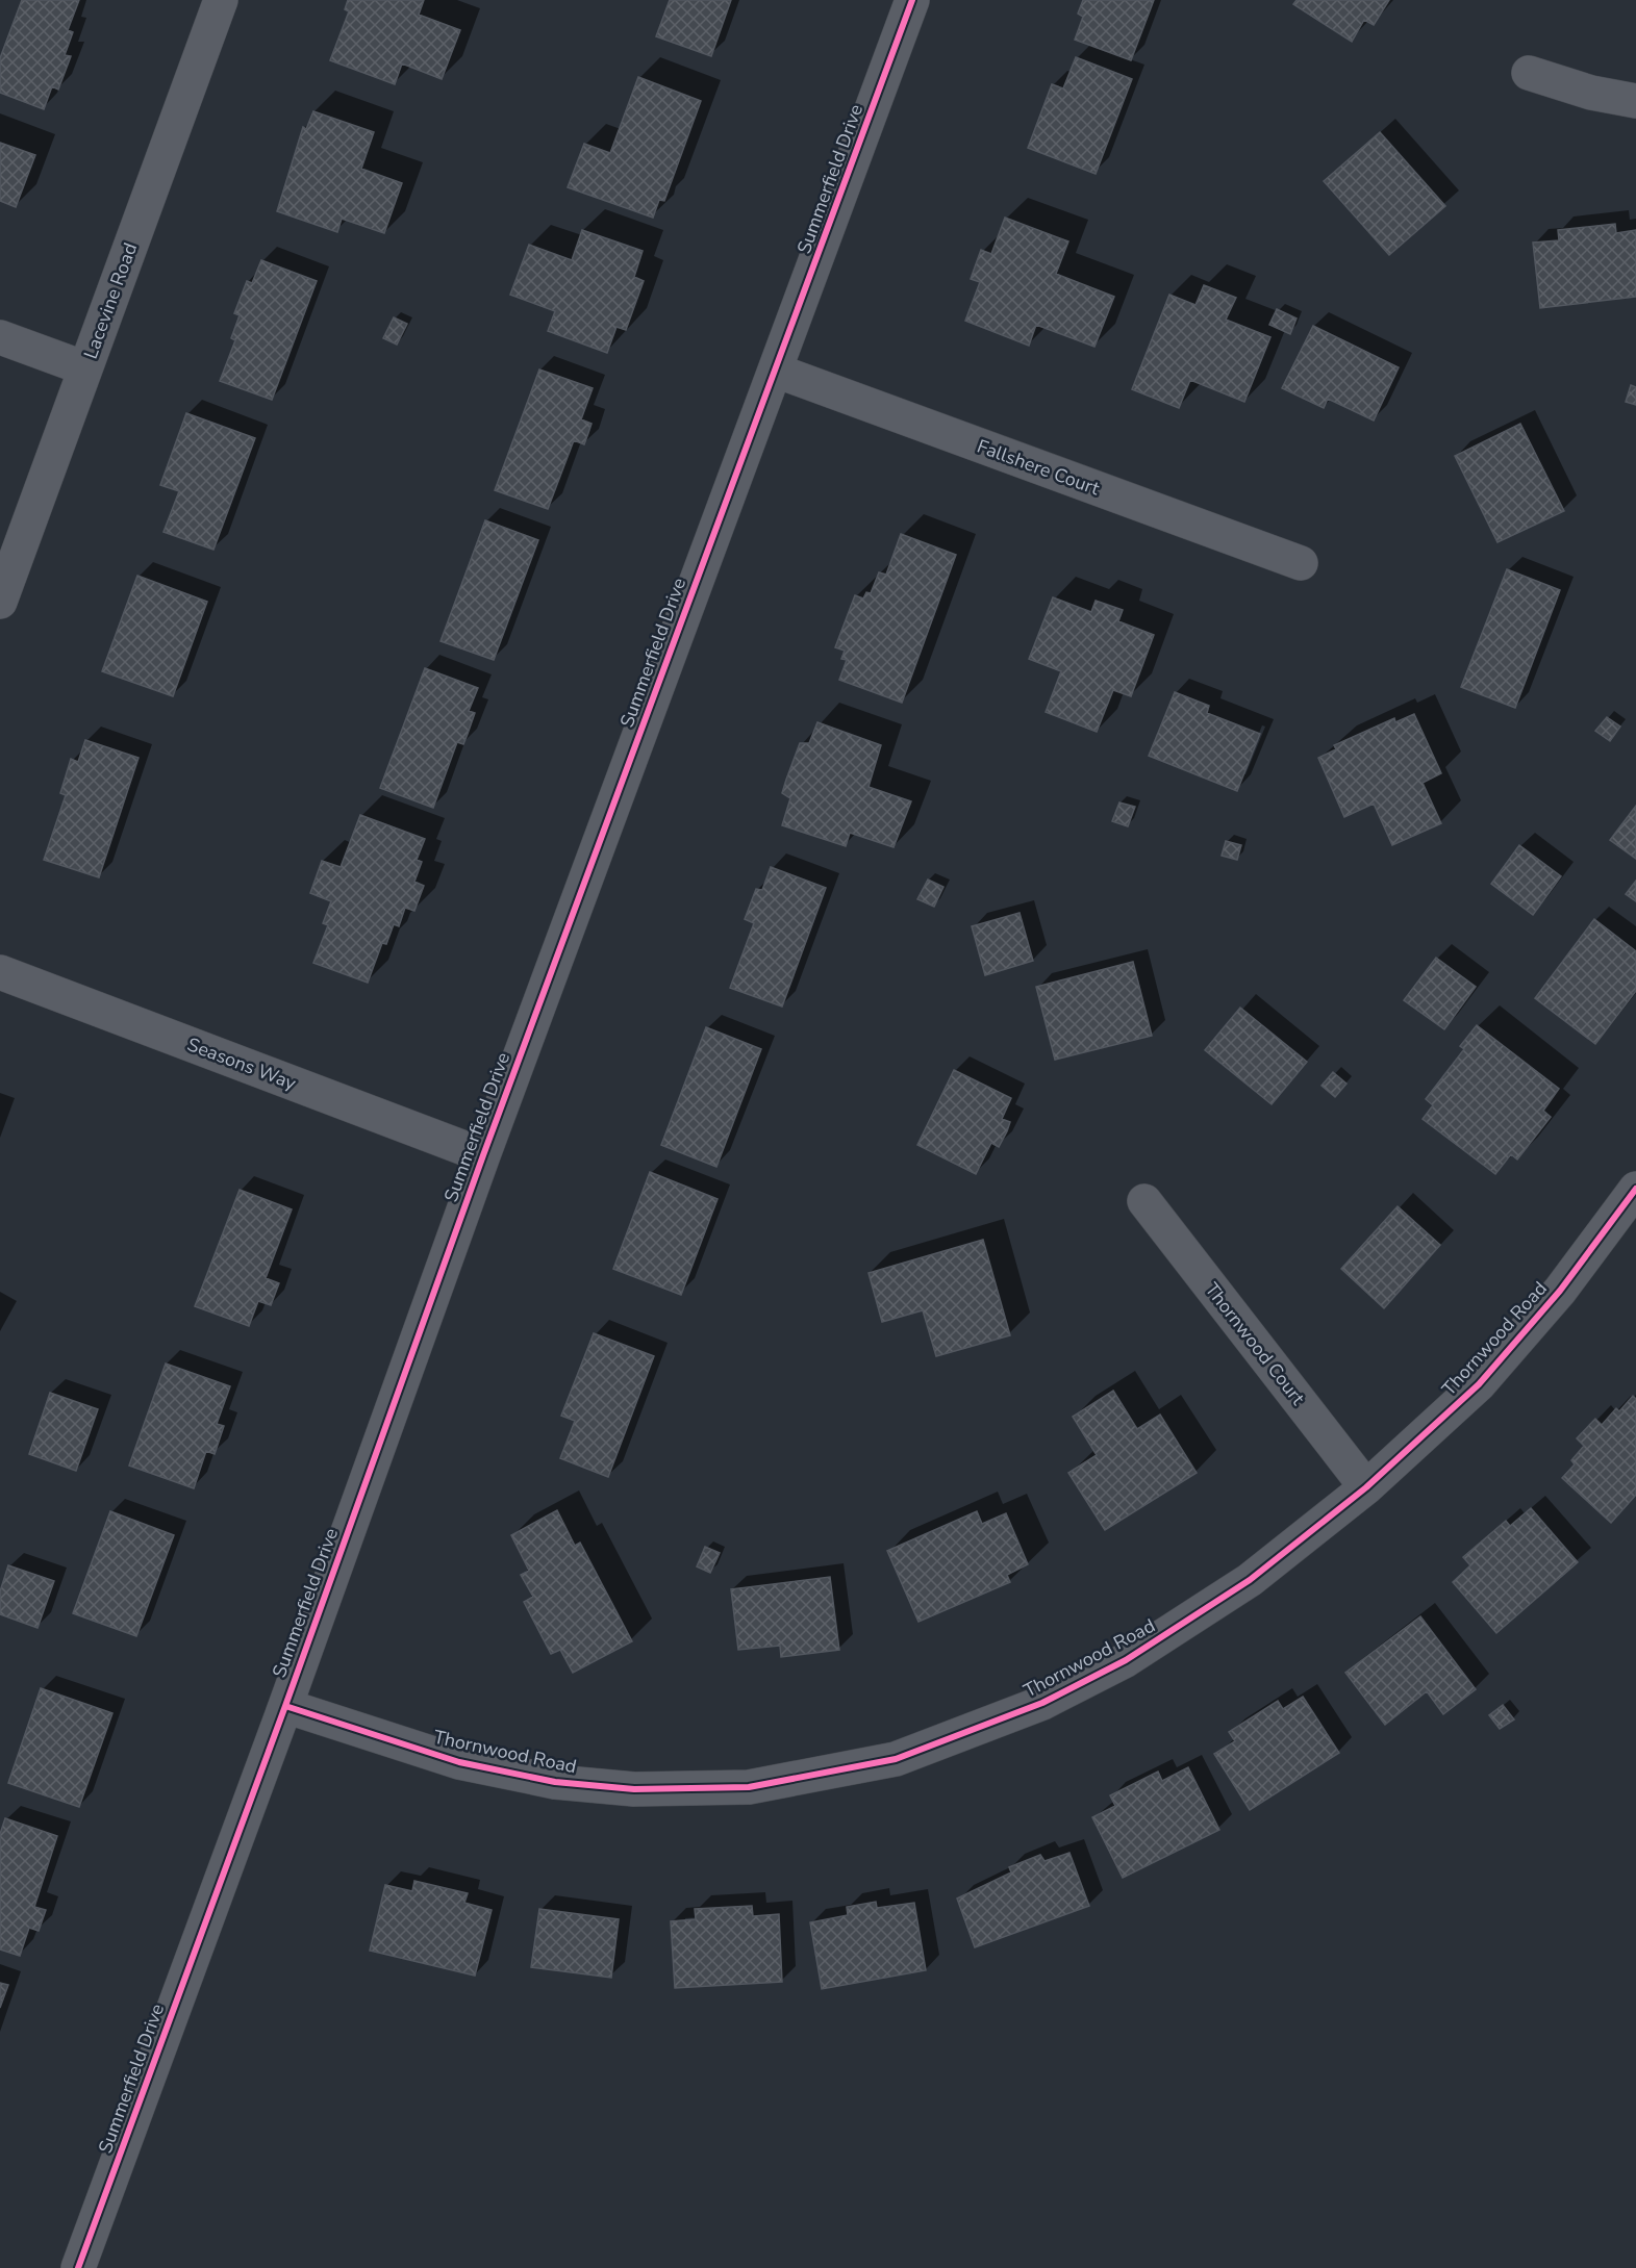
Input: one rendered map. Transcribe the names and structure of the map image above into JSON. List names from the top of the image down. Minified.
{"streets":{"street":["Summerfield Drive","Lacevine Road","Fallshere Court","Seasons Way","Thornwood Road","Thornwood Court"]},"crossings":[["Summerfield Drive","Fallshere Court"],["Summerfield Drive","Seasons Way"],["Summerfield Drive","Thornwood Road"],["Thornwood Road","Thornwood Court"]]}
